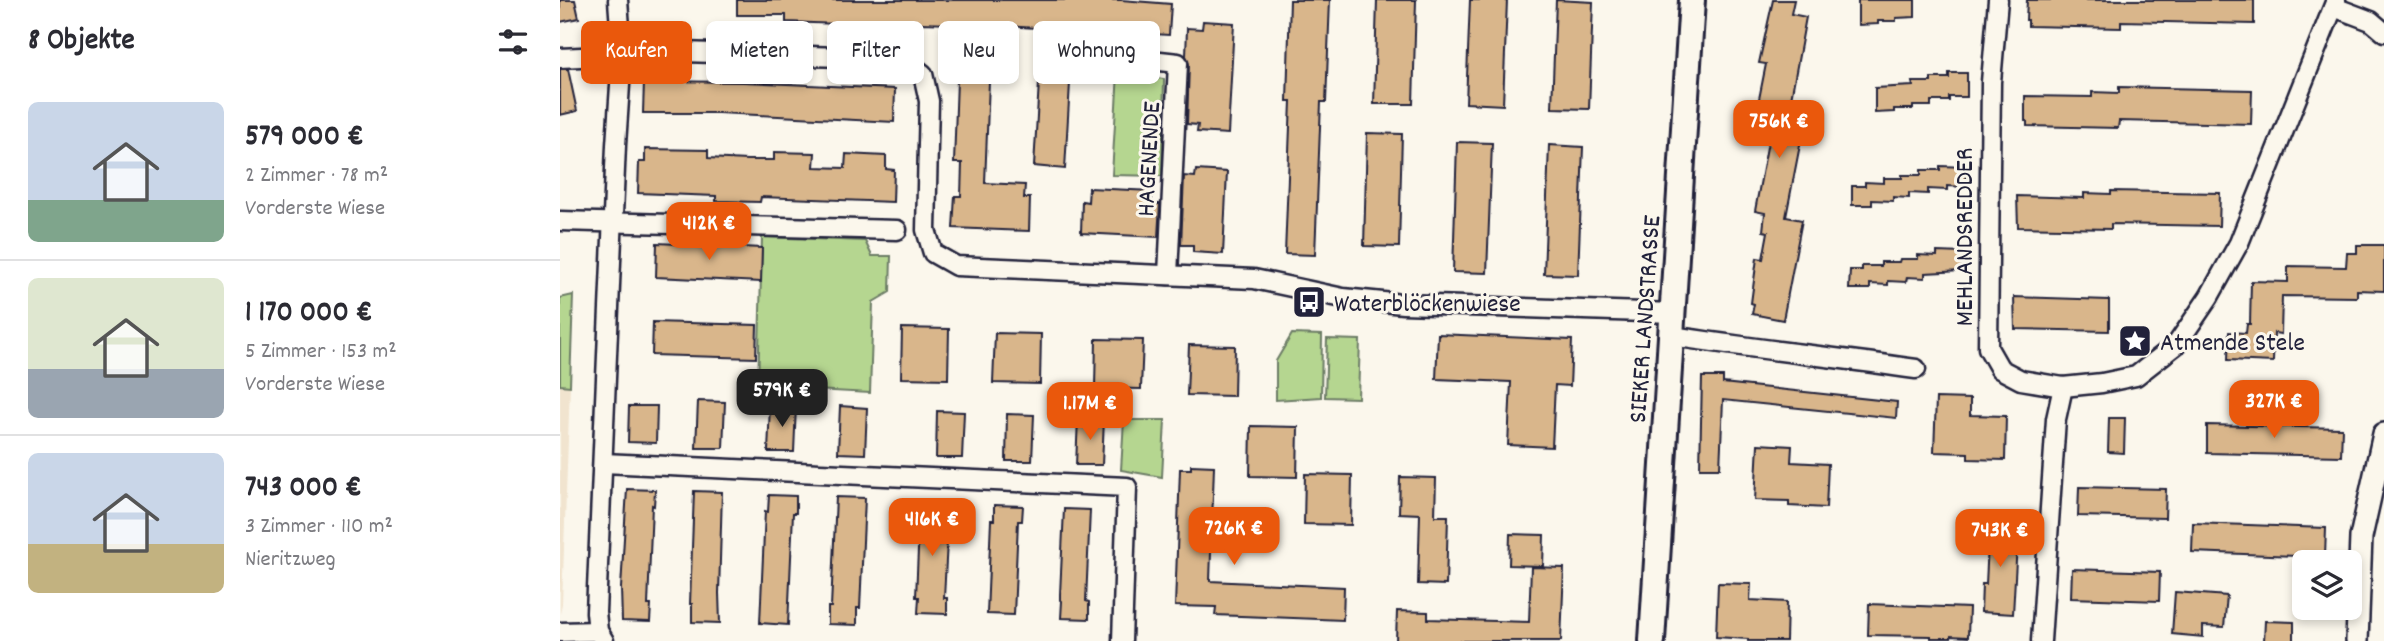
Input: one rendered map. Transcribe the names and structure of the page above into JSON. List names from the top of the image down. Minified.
{"streets":{"main road":["SIEKER LANDSTRASSE"],"street":["HAGENENDE","MEHLANDSREDDER"]},"places":{"bus stop":["Waterblöckenwiese"],"place":["Atmende Stele"]},"page":{"heading":"8 Objekte","chip":["Kaufen","Mieten","Filter","Neu","Wohnung"],"list":[{"name":"579 000 €","note":"2 Zimmer · 78 m² · Vorderste Wiese"},{"name":"1 170 000 €","note":"5 Zimmer · 153 m² · Vorderste Wiese"},{"name":"743 000 €","note":"3 Zimmer · 110 m² · Nieritzweg"}],"price":["756K €","412K €","579K €","327K €","1.17M €","416K €","726K €","743K €"]}}
